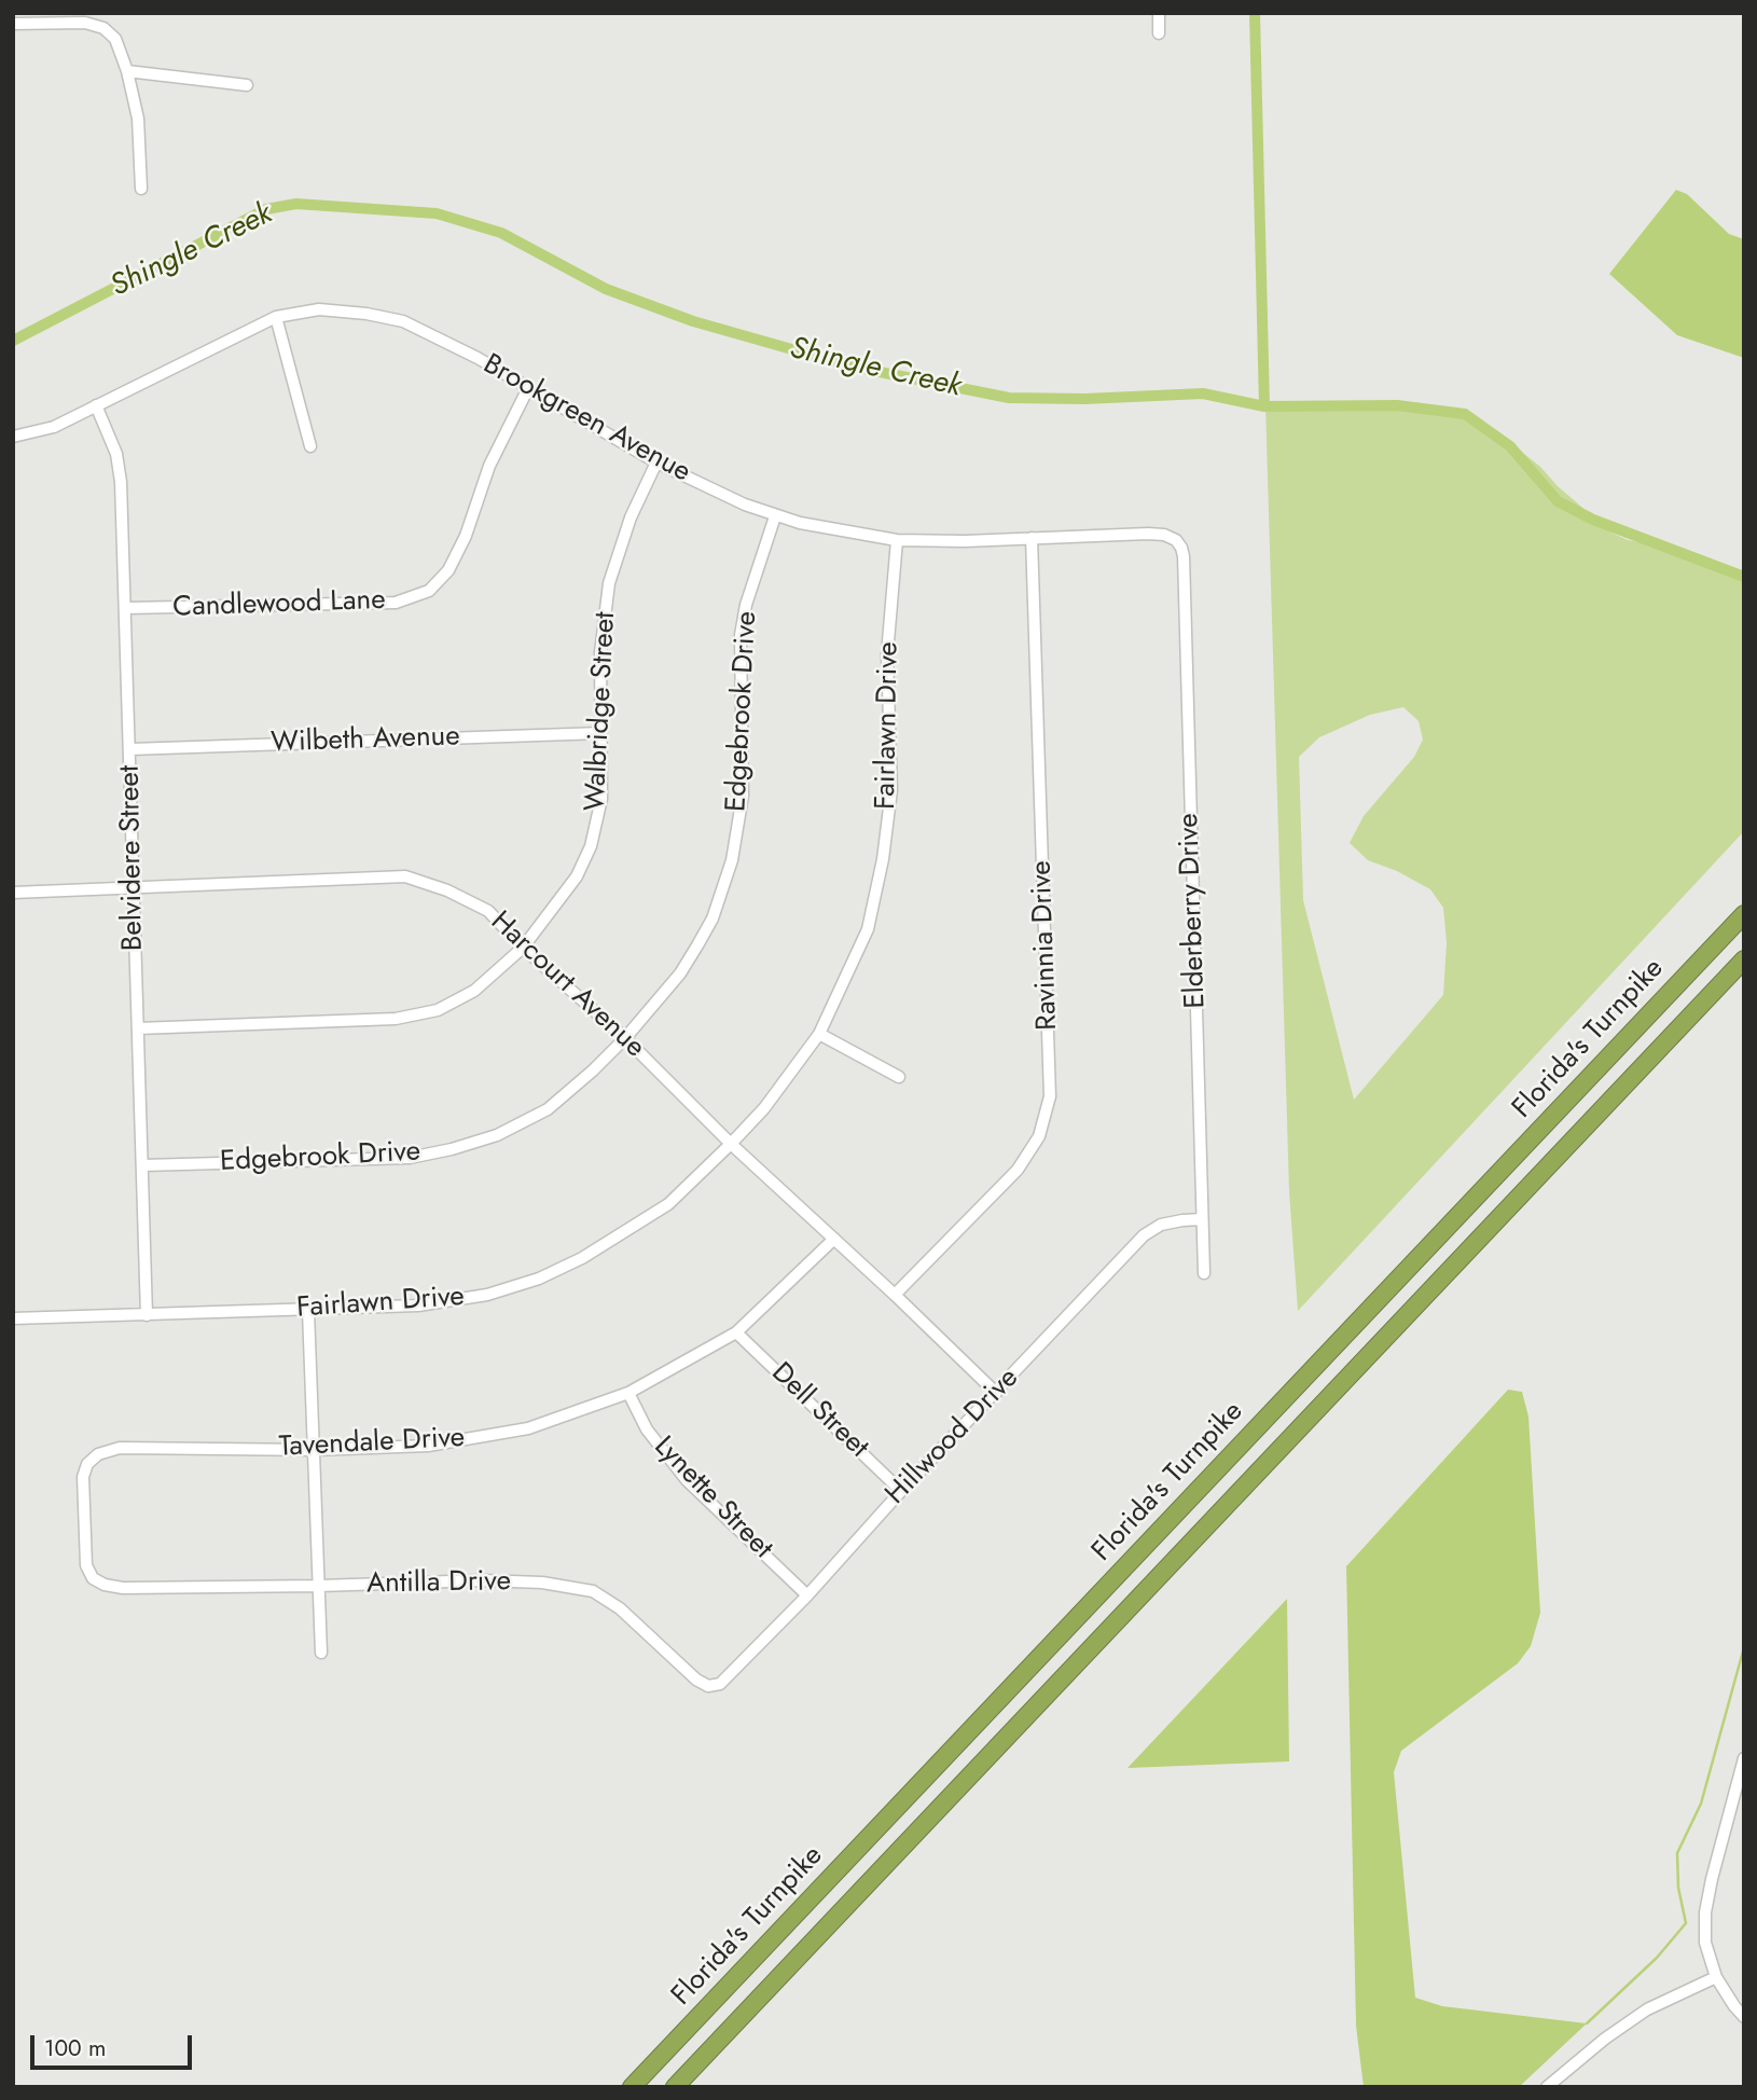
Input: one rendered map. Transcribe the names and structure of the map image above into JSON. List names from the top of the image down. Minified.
{"streets":{"highway":["Florida's Turnpike"],"street":["Brookgreen Avenue","Candlewood Lane","Walbridge Street","Edgebrook Drive","Fairlawn Drive","Wilbeth Avenue","Belvidere Street","Elderberry Drive","Ravinnia Drive","Harcourt Avenue","Dell Street","Hillwood Drive","Tavendale Drive","Lynette Street","Antilla Drive"]},"crossings":[["Brookgreen Avenue","Candlewood Lane"],["Brookgreen Avenue","Walbridge Street"],["Brookgreen Avenue","Edgebrook Drive"],["Brookgreen Avenue","Fairlawn Drive"],["Brookgreen Avenue","Belvidere Street"],["Brookgreen Avenue","Elderberry Drive"],["Brookgreen Avenue","Ravinnia Drive"],["Candlewood Lane","Belvidere Street"],["Walbridge Street","Wilbeth Avenue"],["Walbridge Street","Belvidere Street"],["Walbridge Street","Harcourt Avenue"],["Edgebrook Drive","Belvidere Street"],["Edgebrook Drive","Harcourt Avenue"],["Fairlawn Drive","Belvidere Street"],["Fairlawn Drive","Harcourt Avenue"],["Wilbeth Avenue","Belvidere Street"],["Belvidere Street","Harcourt Avenue"],["Elderberry Drive","Hillwood Drive"],["Ravinnia Drive","Harcourt Avenue"],["Harcourt Avenue","Hillwood Drive"],["Harcourt Avenue","Tavendale Drive"],["Dell Street","Hillwood Drive"],["Dell Street","Tavendale Drive"],["Hillwood Drive","Lynette Street"],["Hillwood Drive","Antilla Drive"],["Tavendale Drive","Lynette Street"],["Tavendale Drive","Antilla Drive"]],"water":["Shingle Creek"],"scale_bar":"100 m"}
